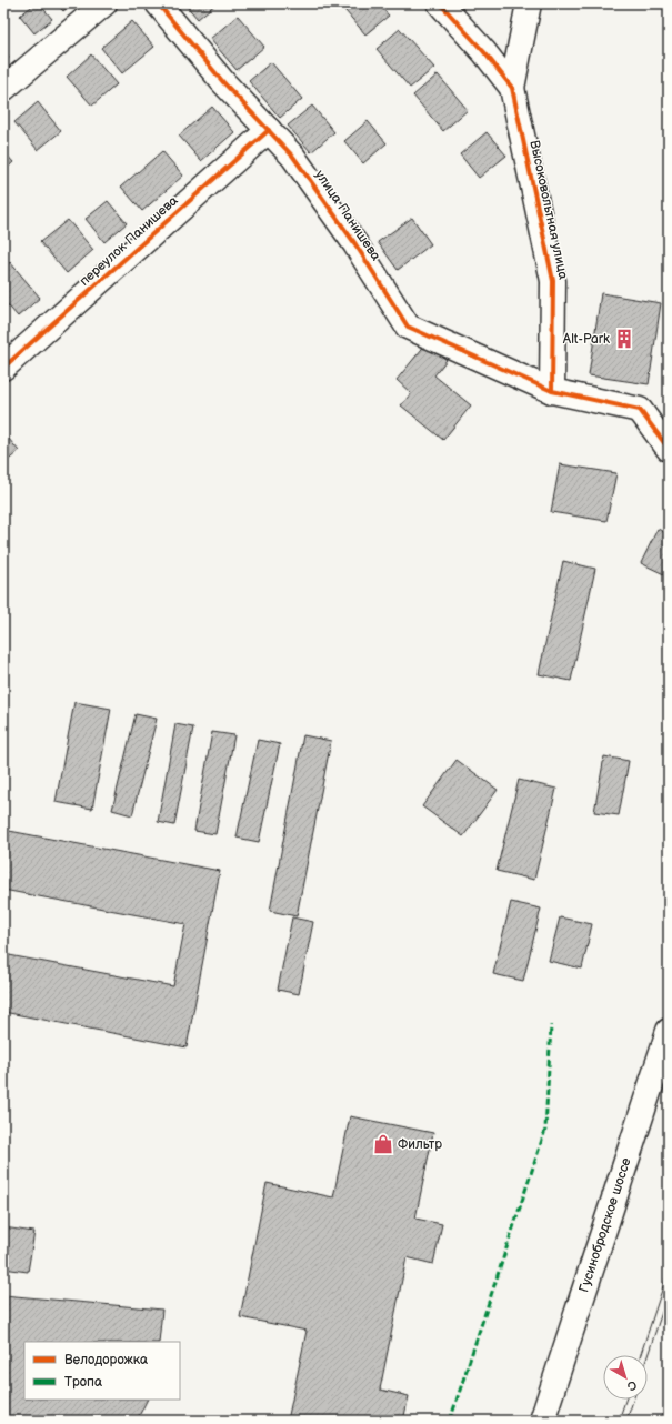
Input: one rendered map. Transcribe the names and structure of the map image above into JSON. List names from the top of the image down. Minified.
{"streets":{"street":["Высоковольтная улица","улица Панишева","переулок Панишева","Гусинобродское шоссе"]},"crossings":[["Высоковольтная улица","улица Панишева"],["улица Панишева","переулок Панишева"]],"places":{"building":["Alt-Park"],"shop":["Фильтр"]},"legend":["Велодорожка","Тропа"],"north":"bottom right"}
